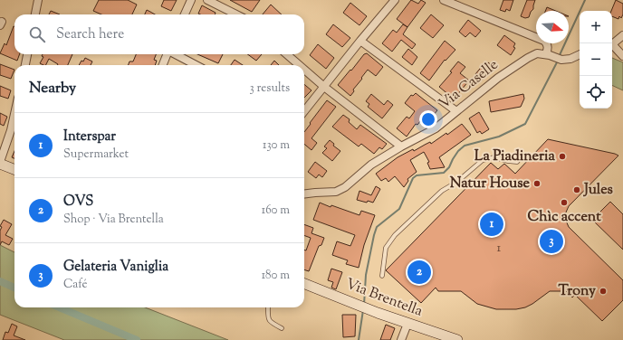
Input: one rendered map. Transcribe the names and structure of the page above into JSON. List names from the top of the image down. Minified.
{"streets":{"main road":["Via Brentella"],"street":["Via Caselle"]},"places":["La Piadineria","Natur House","Jules","Chìc accent","Trony"],"house_numbers":["1"],"north":"right","page":{"map_buttons":["+","−"],"search":"Search here","heading":["Nearby","3 results"],"list":[{"mark":"1","name":"Interspar","note":"Supermarket","value":"130 m"},{"mark":"2","name":"OVS","note":"Shop · Via Brentella","value":"160 m"},{"mark":"3","name":"Gelateria Vaniglia","note":"Café","value":"180 m"}],"pins":["1","3","2"]}}
